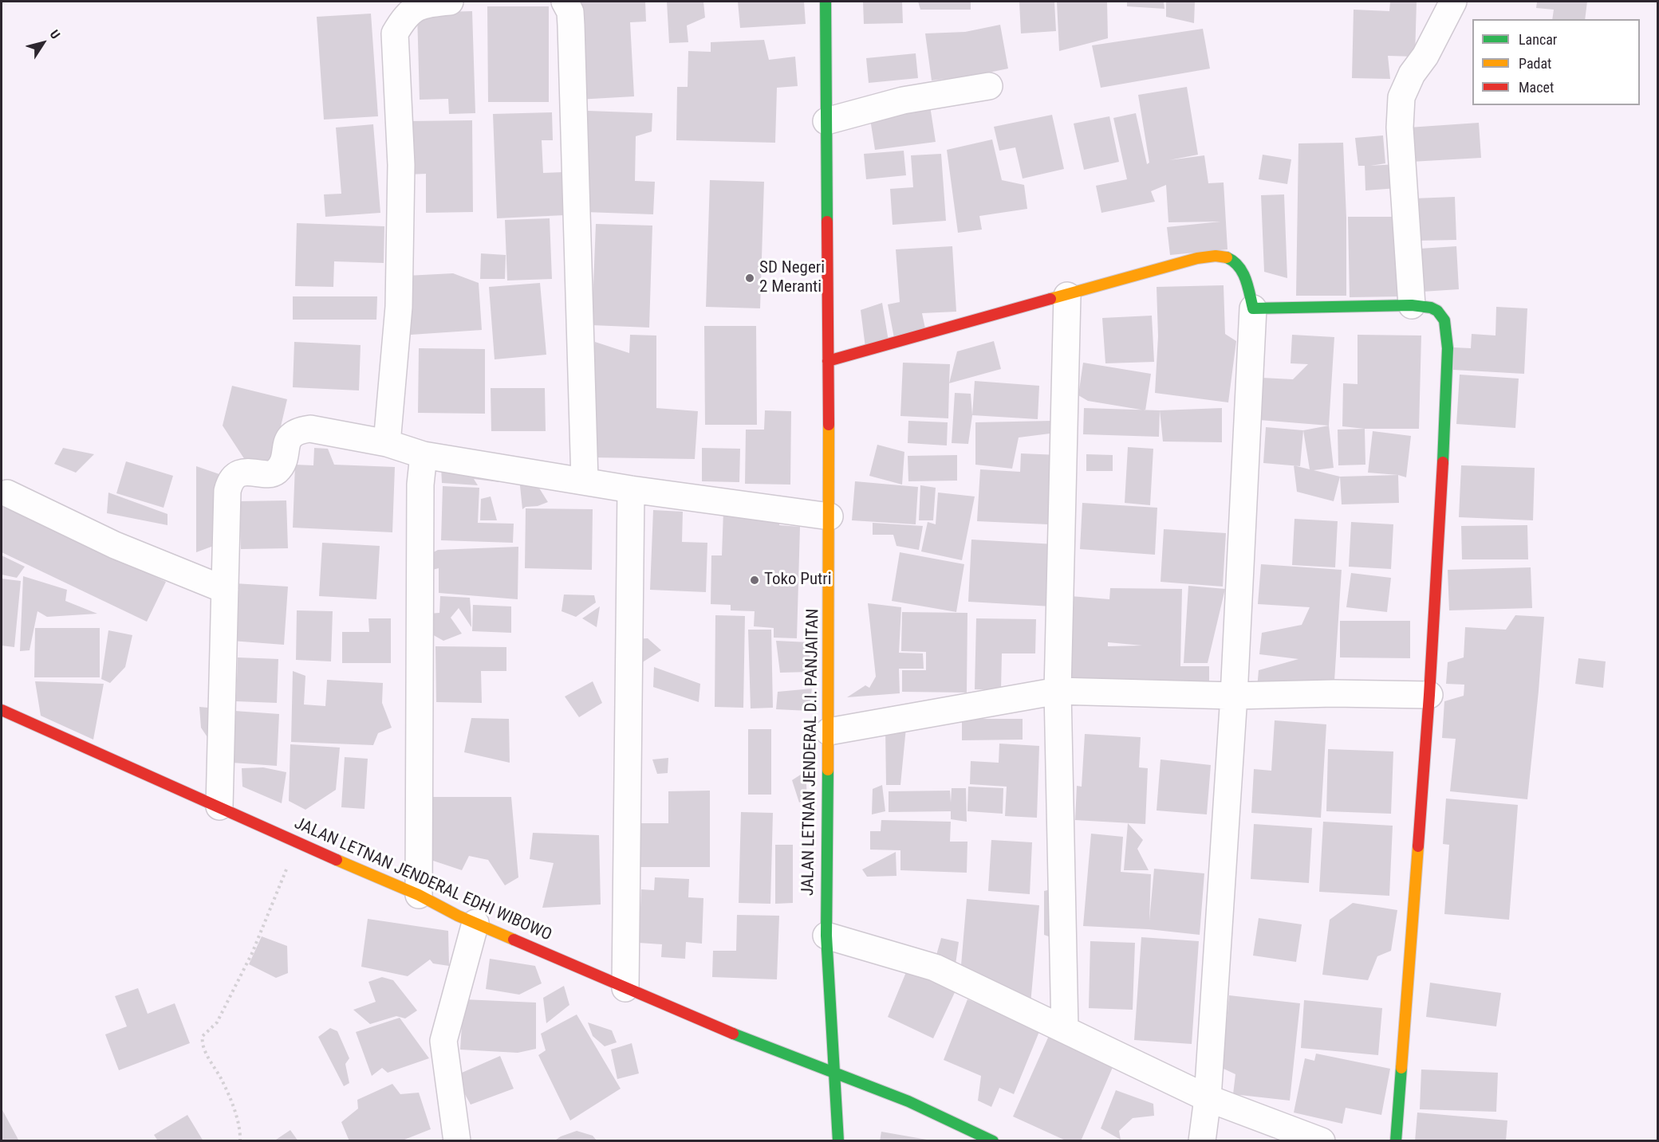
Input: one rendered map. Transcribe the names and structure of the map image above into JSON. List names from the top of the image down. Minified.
{"streets":{"street":["JALAN LETNAN JENDERAL D.I. PANJAITAN","JALAN LETNAN JENDERAL EDHI WIBOWO"]},"crossings":[["JALAN LETNAN JENDERAL D.I. PANJAITAN","JALAN LETNAN JENDERAL EDHI WIBOWO"]],"places":["SD Negeri 2 Meranti","Toko Putri"],"legend":["Lancar","Padat","Macet"],"north":"top right"}
